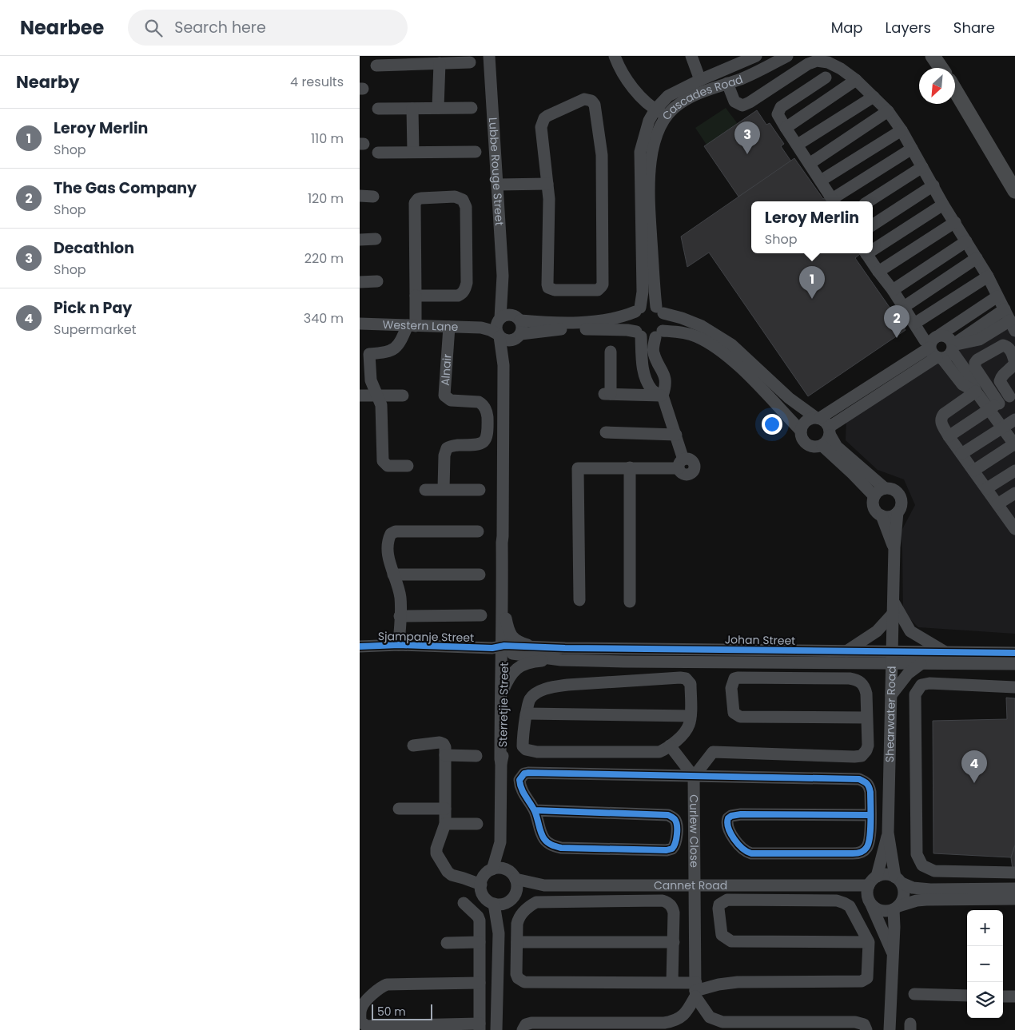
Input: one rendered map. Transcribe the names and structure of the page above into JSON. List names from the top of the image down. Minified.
{"streets":{"street":["Cascades Road","Lubbe Rouge Street","Western Lane","Alnair","Sjampanje Street","Johan Street","Sterretjie Street","Shearwater Road","Curlew Close","Cannet Road"]},"crossings":[["Lubbe Rouge Street","Western Lane"],["Western Lane","Alnair"],["Sjampanje Street","Johan Street"],["Sjampanje Street","Sterretjie Street"],["Johan Street","Sterretjie Street"],["Johan Street","Shearwater Road"],["Sterretjie Street","Cannet Road"],["Shearwater Road","Cannet Road"],["Curlew Close","Cannet Road"]],"scale_bar":"50 m","north":"bottom left","page":{"header":"Nearbee","search":"Search here","nav":["Map","Layers","Share"],"heading":["Nearby","4 results"],"list":[{"mark":"1","name":"Leroy Merlin","note":"Shop","value":"110 m"},{"mark":"2","name":"The Gas Company","note":"Shop","value":"120 m"},{"mark":"3","name":"Decathlon","note":"Shop","value":"220 m"},{"mark":"4","name":"Pick n Pay","note":"Supermarket","value":"340 m"}],"pins":["3","1","2","4"],"popup":["Leroy Merlin","Shop"],"map_buttons":["+","−"],"scale":"50 m"}}
